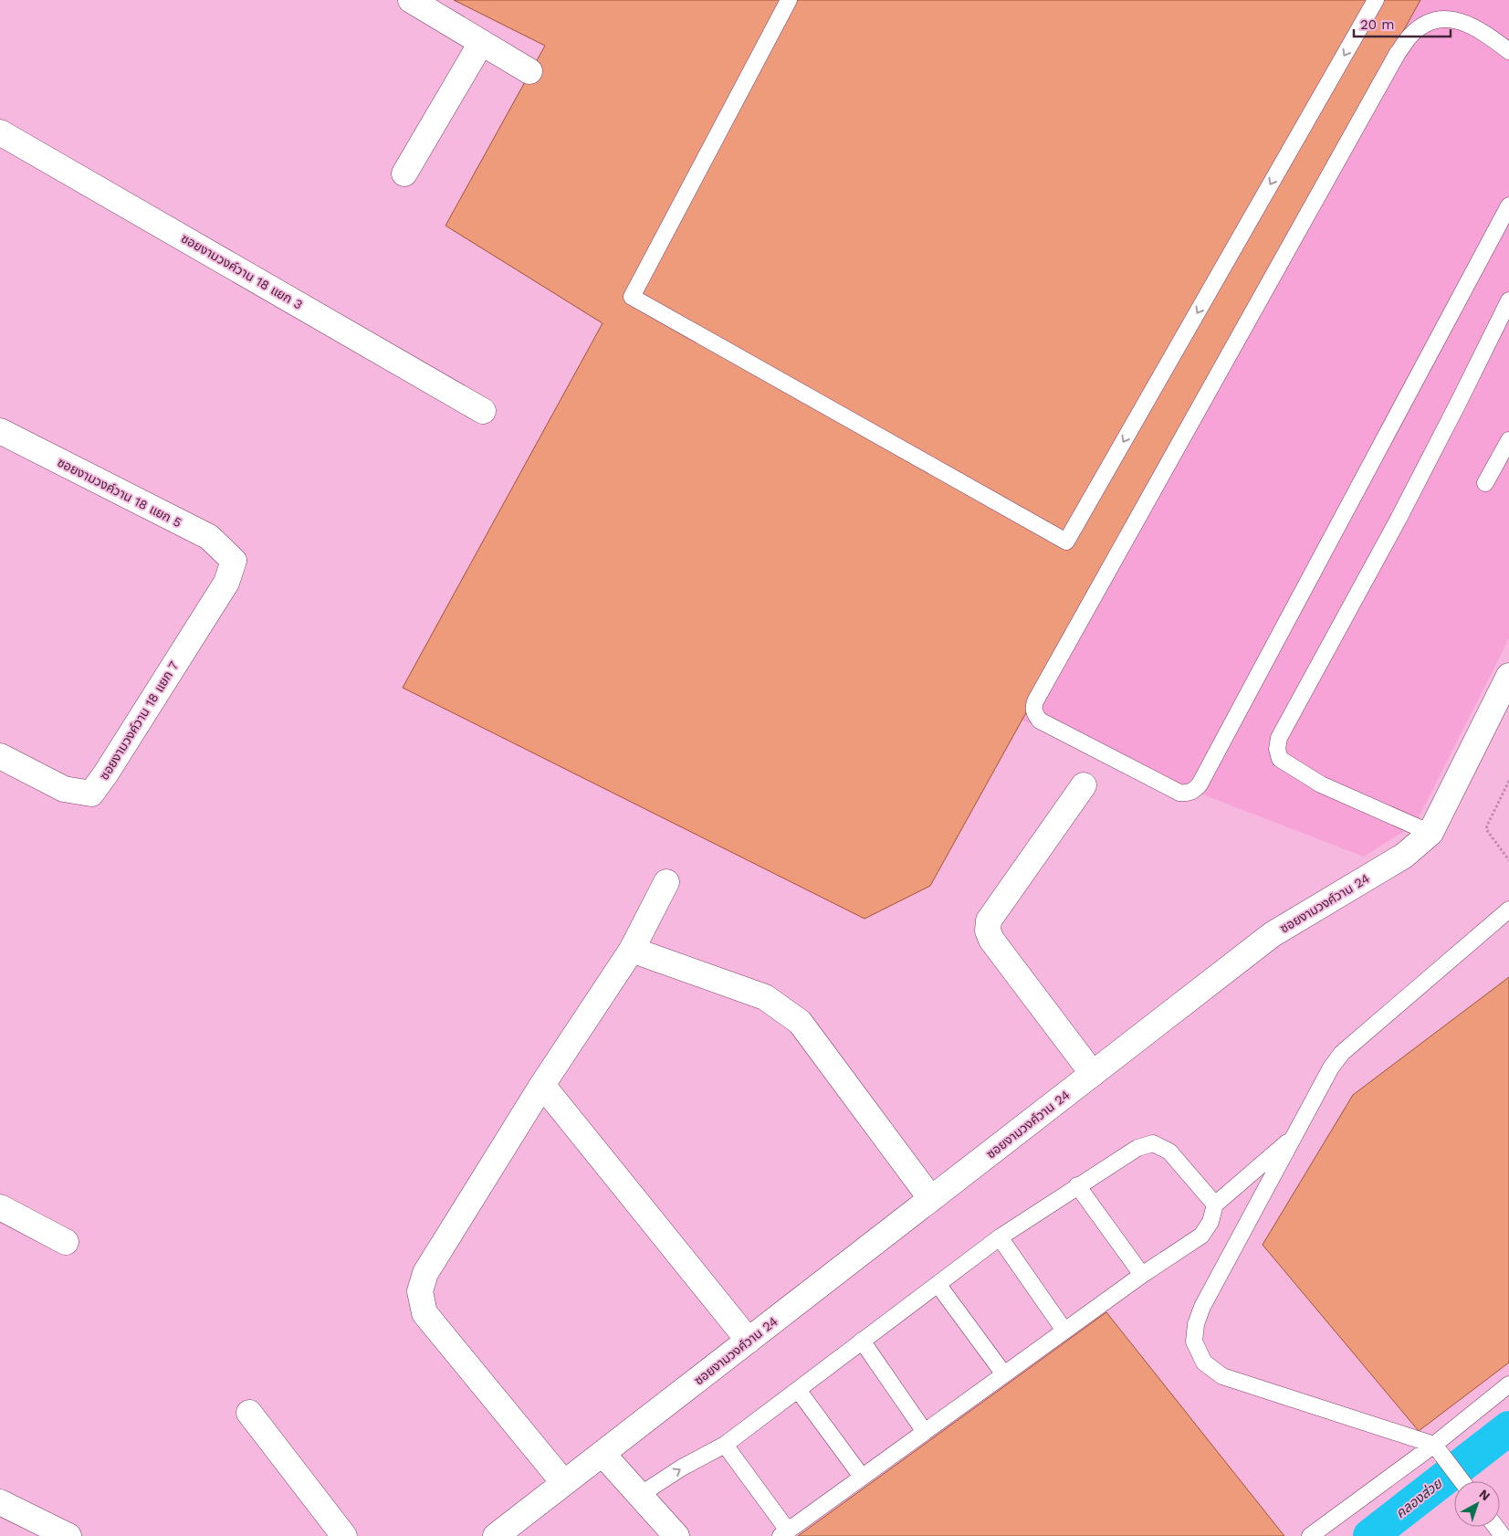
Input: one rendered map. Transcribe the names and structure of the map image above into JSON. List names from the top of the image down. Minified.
{"streets":{"street":["ซอยงามวงค์วาน 18 แยก 3","ซอยงามวงค์วาน 18 แยก 5","ซอยงามวงค์วาน 18 แยก 7","ซอยงามวงศ์วาน 24"]},"crossings":[["ซอยงามวงค์วาน 18 แยก 5","ซอยงามวงค์วาน 18 แยก 7"]],"water":["คลองส่วย"],"scale_bar":"20 m","north":"top right"}
